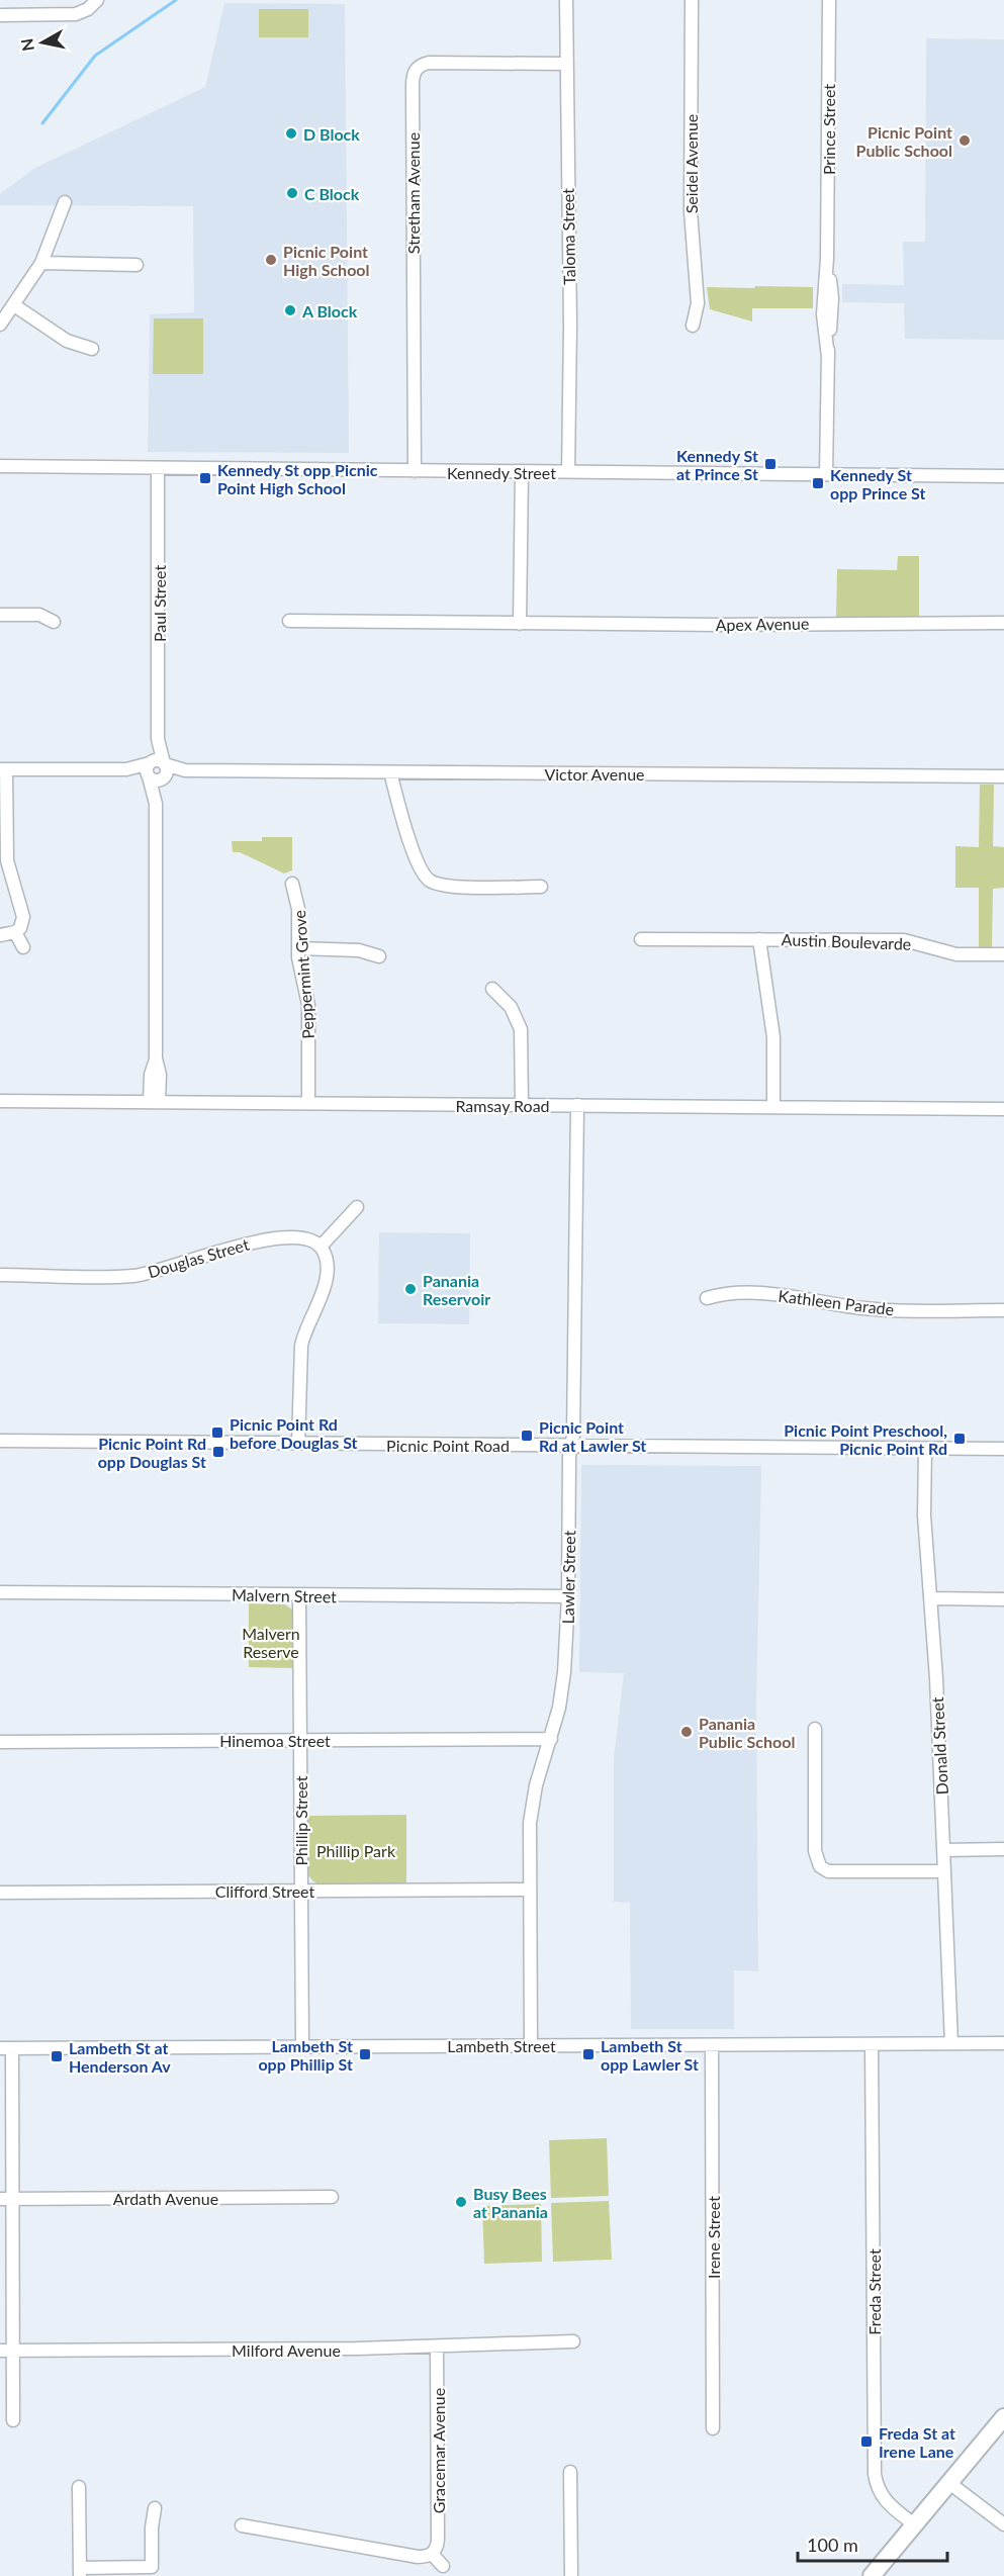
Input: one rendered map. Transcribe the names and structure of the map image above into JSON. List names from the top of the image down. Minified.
{"streets":{"street":["Prince Street","Seidel Avenue","Stretham Avenue","Taloma Street","Kennedy Street","Paul Street","Apex Avenue","Victor Avenue","Austin Boulevarde","Peppermint Grove","Ramsay Road","Douglas Street","Kathleen Parade","Picnic Point Road","Lawler Street","Malvern Street","Hinemoa Street","Donald Street","Phillip Street","Clifford Street","Lambeth Street","Ardath Avenue","Irene Street","Freda Street","Milford Avenue","Gracemar Avenue"]},"crossings":[["Prince Street","Kennedy Street"],["Stretham Avenue","Taloma Street"],["Stretham Avenue","Kennedy Street"],["Taloma Street","Kennedy Street"],["Kennedy Street","Paul Street"],["Paul Street","Victor Avenue"],["Austin Boulevarde","Ramsay Road"],["Peppermint Grove","Ramsay Road"],["Ramsay Road","Lawler Street"],["Picnic Point Road","Lawler Street"],["Picnic Point Road","Donald Street"],["Lawler Street","Malvern Street"],["Lawler Street","Hinemoa Street"],["Lawler Street","Clifford Street"],["Lawler Street","Lambeth Street"],["Malvern Street","Phillip Street"],["Hinemoa Street","Phillip Street"],["Donald Street","Lambeth Street"],["Phillip Street","Clifford Street"],["Phillip Street","Lambeth Street"],["Lambeth Street","Irene Street"],["Lambeth Street","Freda Street"],["Milford Avenue","Gracemar Avenue"]],"parks":["Malvern Reserve","Phillip Park"],"places":{"other":["D Block","Picnic Point Public School","C Block","Picnic Point High School","A Block","Panania Reservoir","Panania Public School","Busy Bees at Panania"],"transit":["Kennedy St at Prince St","Kennedy St opp Picnic Point High School","Kennedy St opp Prince St","Picnic Point Rd before Douglas St","Picnic Point Rd at Lawler St","Picnic Point Preschool, Picnic Point Rd","Picnic Point Rd opp Douglas St","Lambeth St opp Phillip St","Lambeth St opp Lawler St","Lambeth St at Henderson Av","Freda St at Irene Lane"]},"scale_bar":"100 m","north":"left"}
